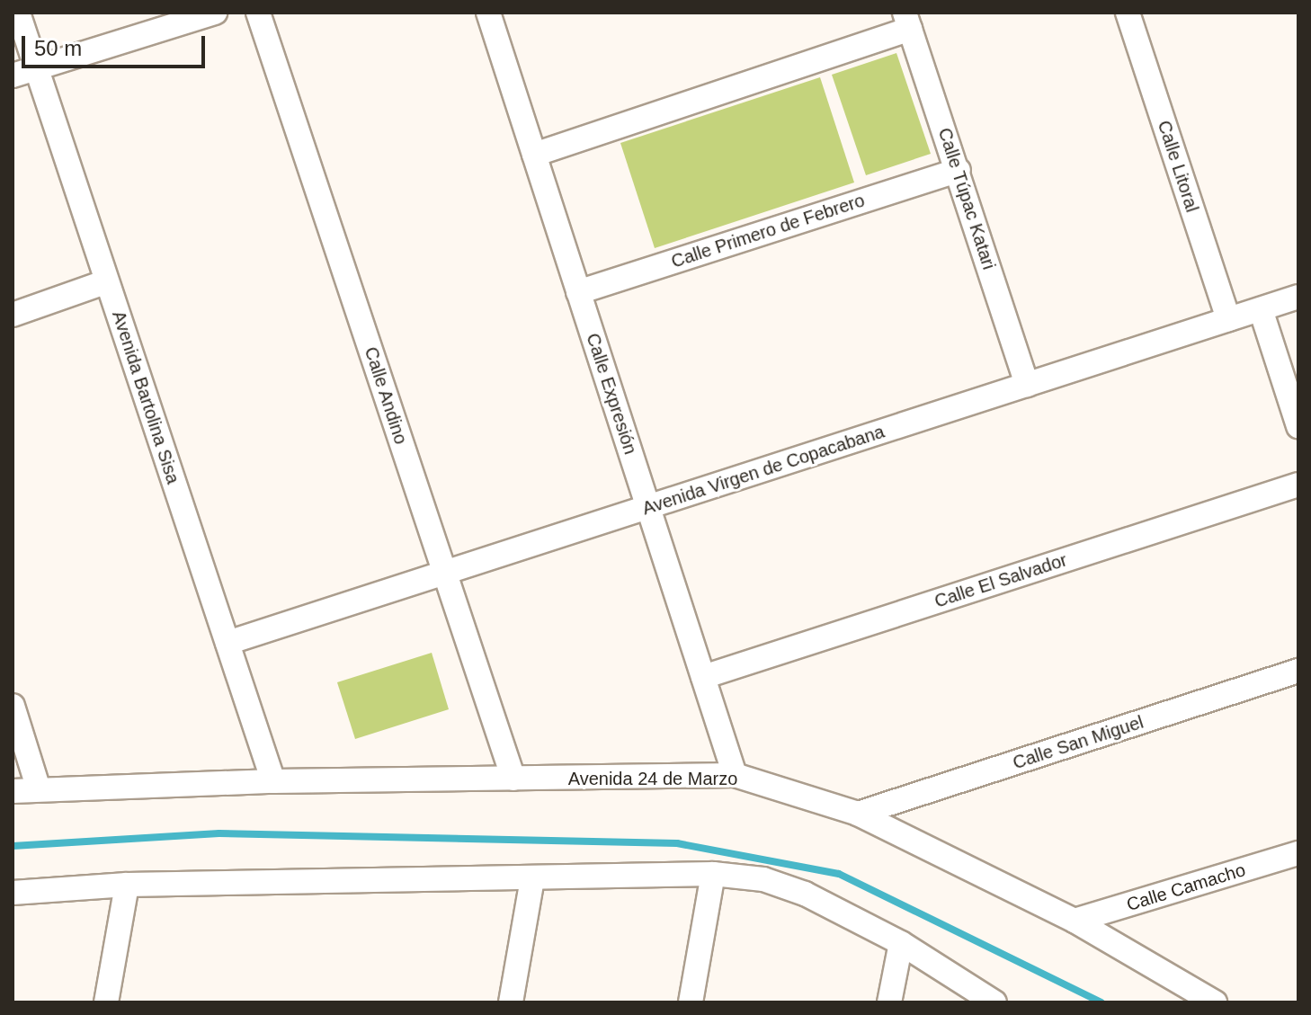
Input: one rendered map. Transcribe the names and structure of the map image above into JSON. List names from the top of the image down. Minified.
{"streets":{"street":["Calle Litoral","Calle Túpac Katari","Calle Primero de Febrero","Calle Expresión","Calle Andino","Avenida Bartolina Sisa","Avenida Virgen de Copacabana","Calle El Salvador","Calle San Miguel","Avenida 24 de Marzo","Calle Camacho"]},"crossings":[["Calle Litoral","Avenida Virgen de Copacabana"],["Calle Túpac Katari","Calle Primero de Febrero"],["Calle Túpac Katari","Avenida Virgen de Copacabana"],["Calle Primero de Febrero","Calle Expresión"],["Calle Expresión","Avenida Virgen de Copacabana"],["Calle Expresión","Calle El Salvador"],["Calle Expresión","Avenida 24 de Marzo"],["Calle Andino","Avenida Virgen de Copacabana"],["Calle Andino","Avenida 24 de Marzo"],["Avenida Bartolina Sisa","Avenida Virgen de Copacabana"],["Avenida Bartolina Sisa","Avenida 24 de Marzo"],["Calle San Miguel","Avenida 24 de Marzo"],["Avenida 24 de Marzo","Calle Camacho"]],"scale_bar":"50 m"}
